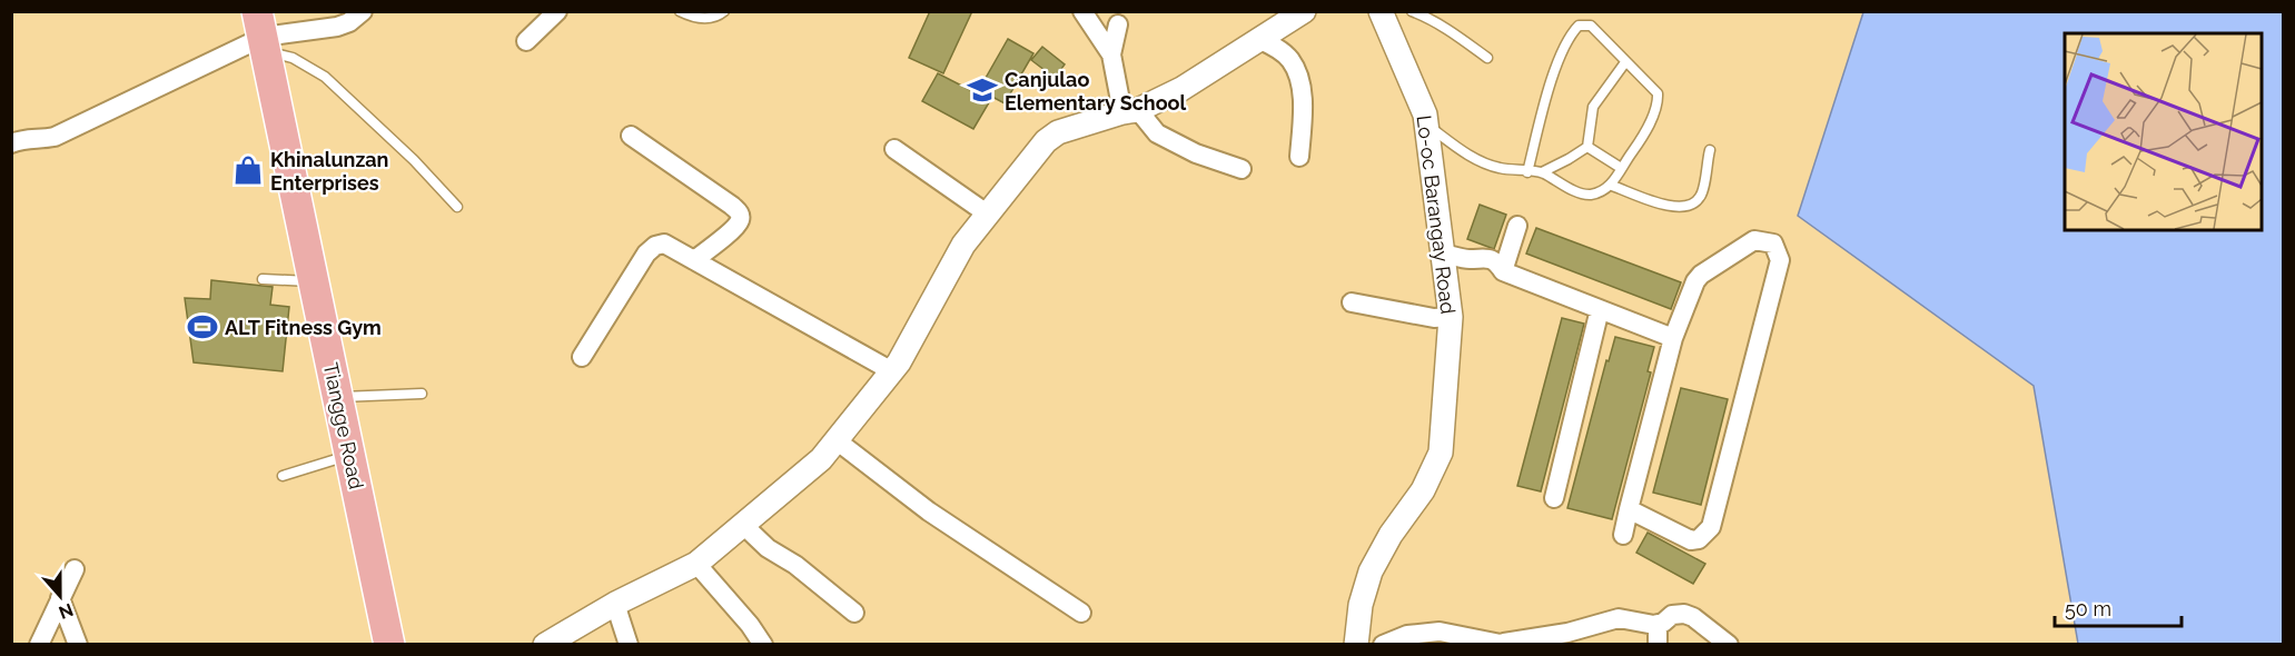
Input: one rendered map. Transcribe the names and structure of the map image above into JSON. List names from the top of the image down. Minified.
{"streets":{"main road":["Tiangge Road"],"street":["Lo-oc Barangay Road"]},"places":{"school or university":["Canjulao Elementary School"],"shop":["Khinalunzan Enterprises"],"sports":["ALT Fitness Gym"]},"scale_bar":"50 m","north":"bottom"}
